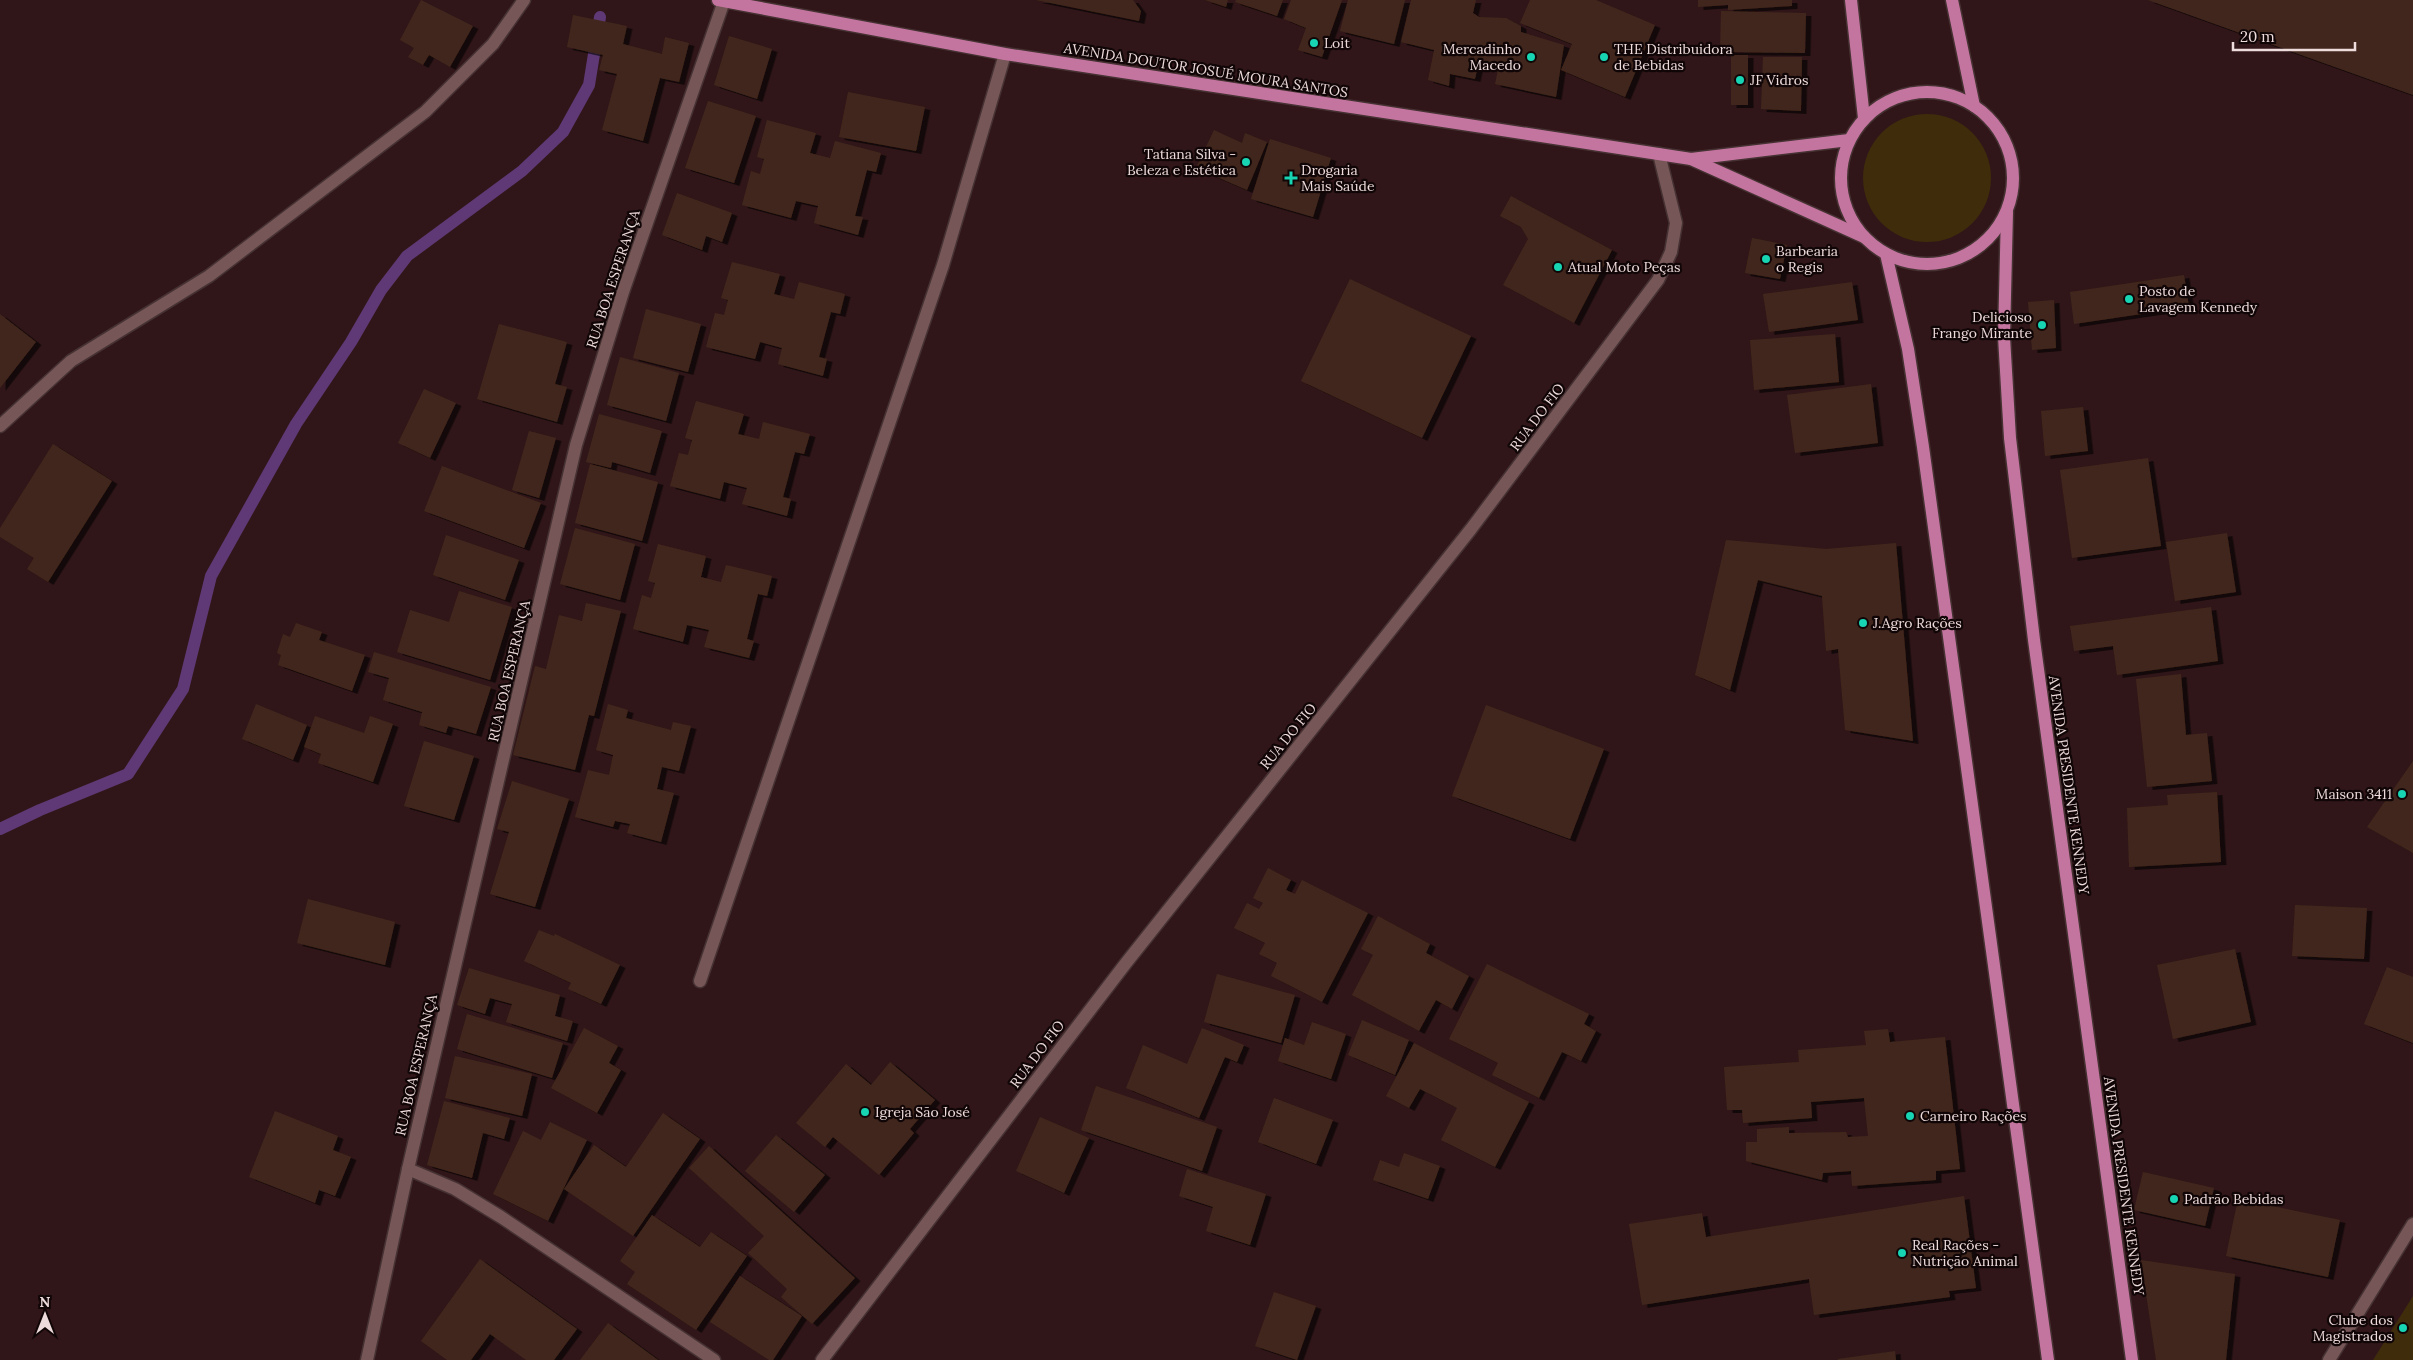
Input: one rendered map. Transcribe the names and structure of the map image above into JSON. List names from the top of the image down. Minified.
{"streets":{"main road":["AVENIDA DOUTOR JOSUÉ MOURA SANTOS","AVENIDA PRESIDENTE KENNEDY"],"street":["RUA BOA ESPERANÇA","RUA DO FIO"]},"crossings":[["AVENIDA DOUTOR JOSUÉ MOURA SANTOS","RUA BOA ESPERANÇA"],["AVENIDA DOUTOR JOSUÉ MOURA SANTOS","RUA DO FIO"]],"places":{"other":["Loit","Mercadinho Macedo","THE Distribuidora de Bebidas","JF Vidros","Tatiana Silva - Beleza e Estética","Barbearia o Regis","Atual Moto Peças","Posto de Lavagem Kennedy","Delicioso Frango Mirante","J.Agro Rações","Maison 3411","Igreja São José","Carneiro Rações","Padrão Bebidas","Real Rações - Nutrição Animal","Clube dos Magistrados"],"health":["Drogaria Mais Saúde"]},"scale_bar":"20 m","north":"top"}
